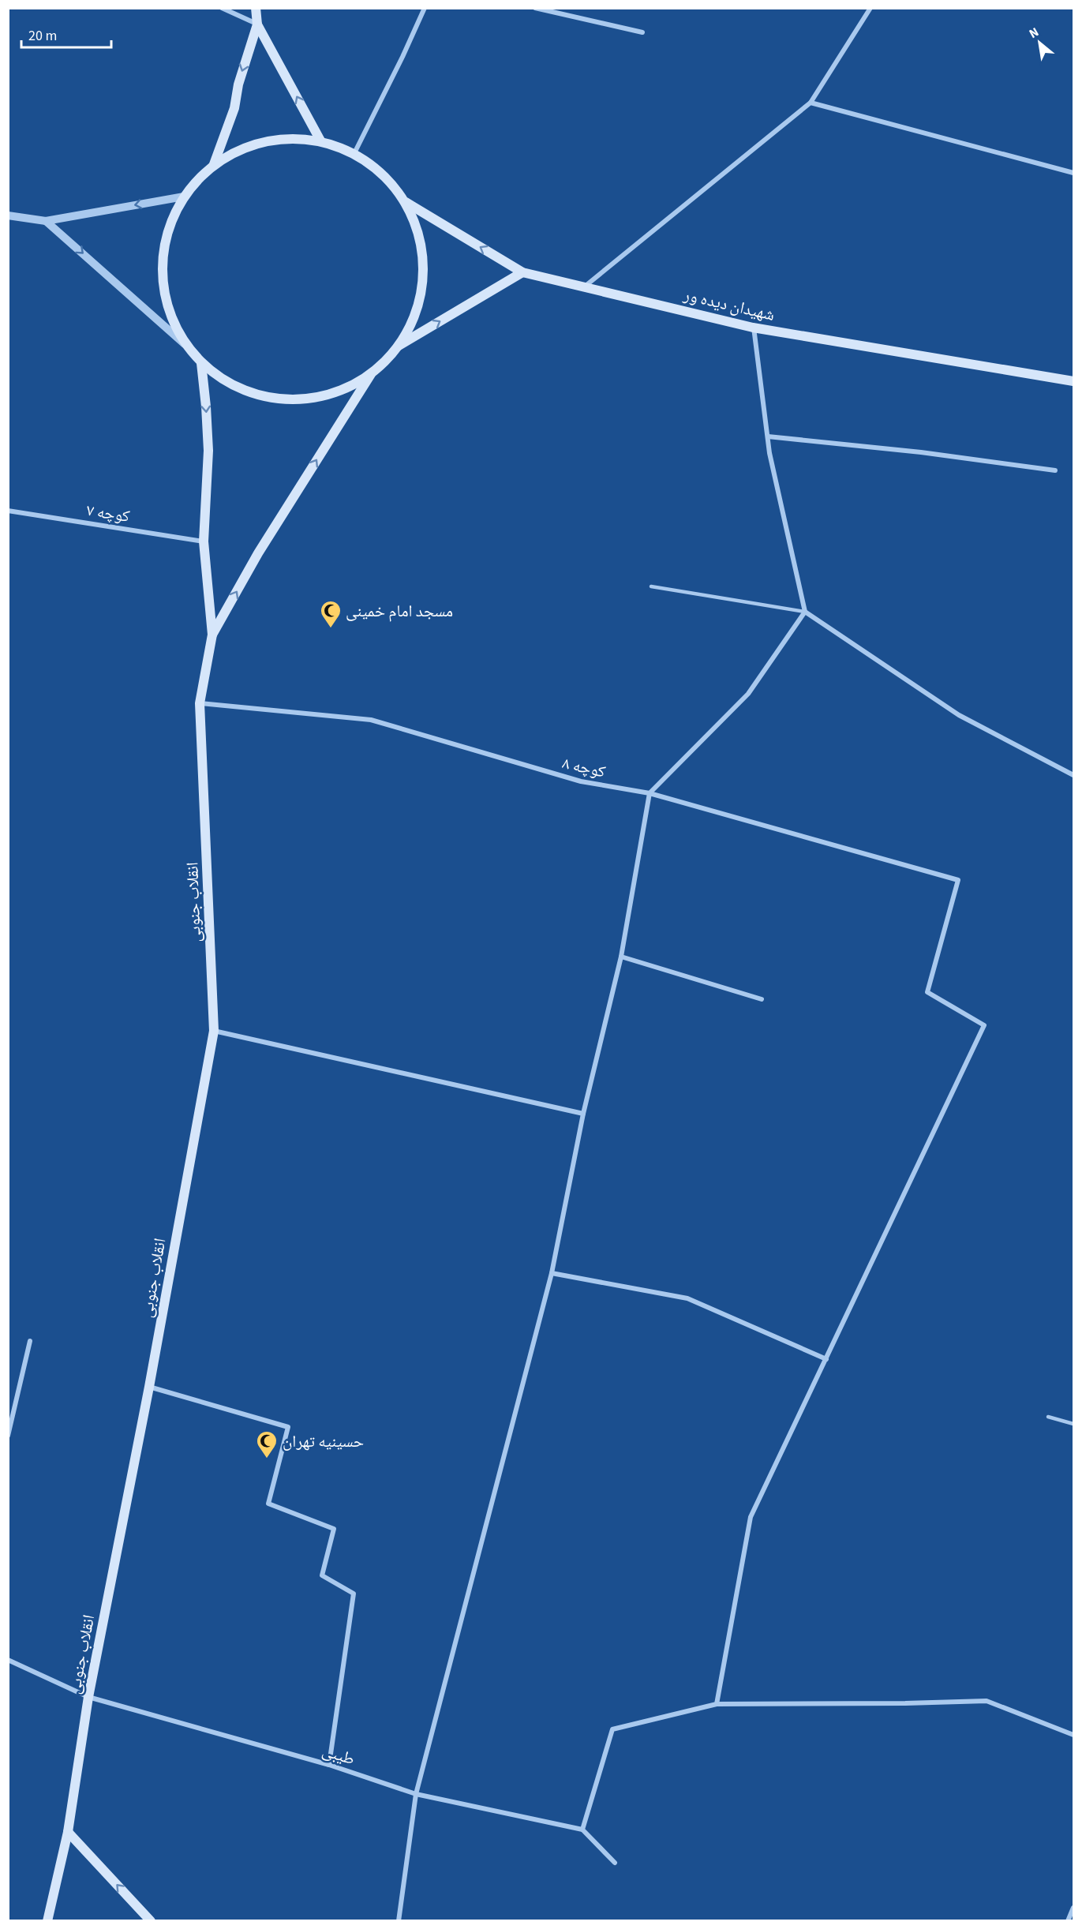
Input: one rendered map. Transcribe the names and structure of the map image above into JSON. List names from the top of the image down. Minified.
{"streets":{"main road":["شهیدان دیده ور","انقلاب جنوبی"],"street":["کوچه ۷","کوچه ۸","طیبی"]},"crossings":[["کوچه ۸","انقلاب جنوبی"],["انقلاب جنوبی","طیبی"]],"places":{"mosque":["مسجد امام خمینی","حسینیه تهران"]},"scale_bar":"20 m","north":"top left"}
